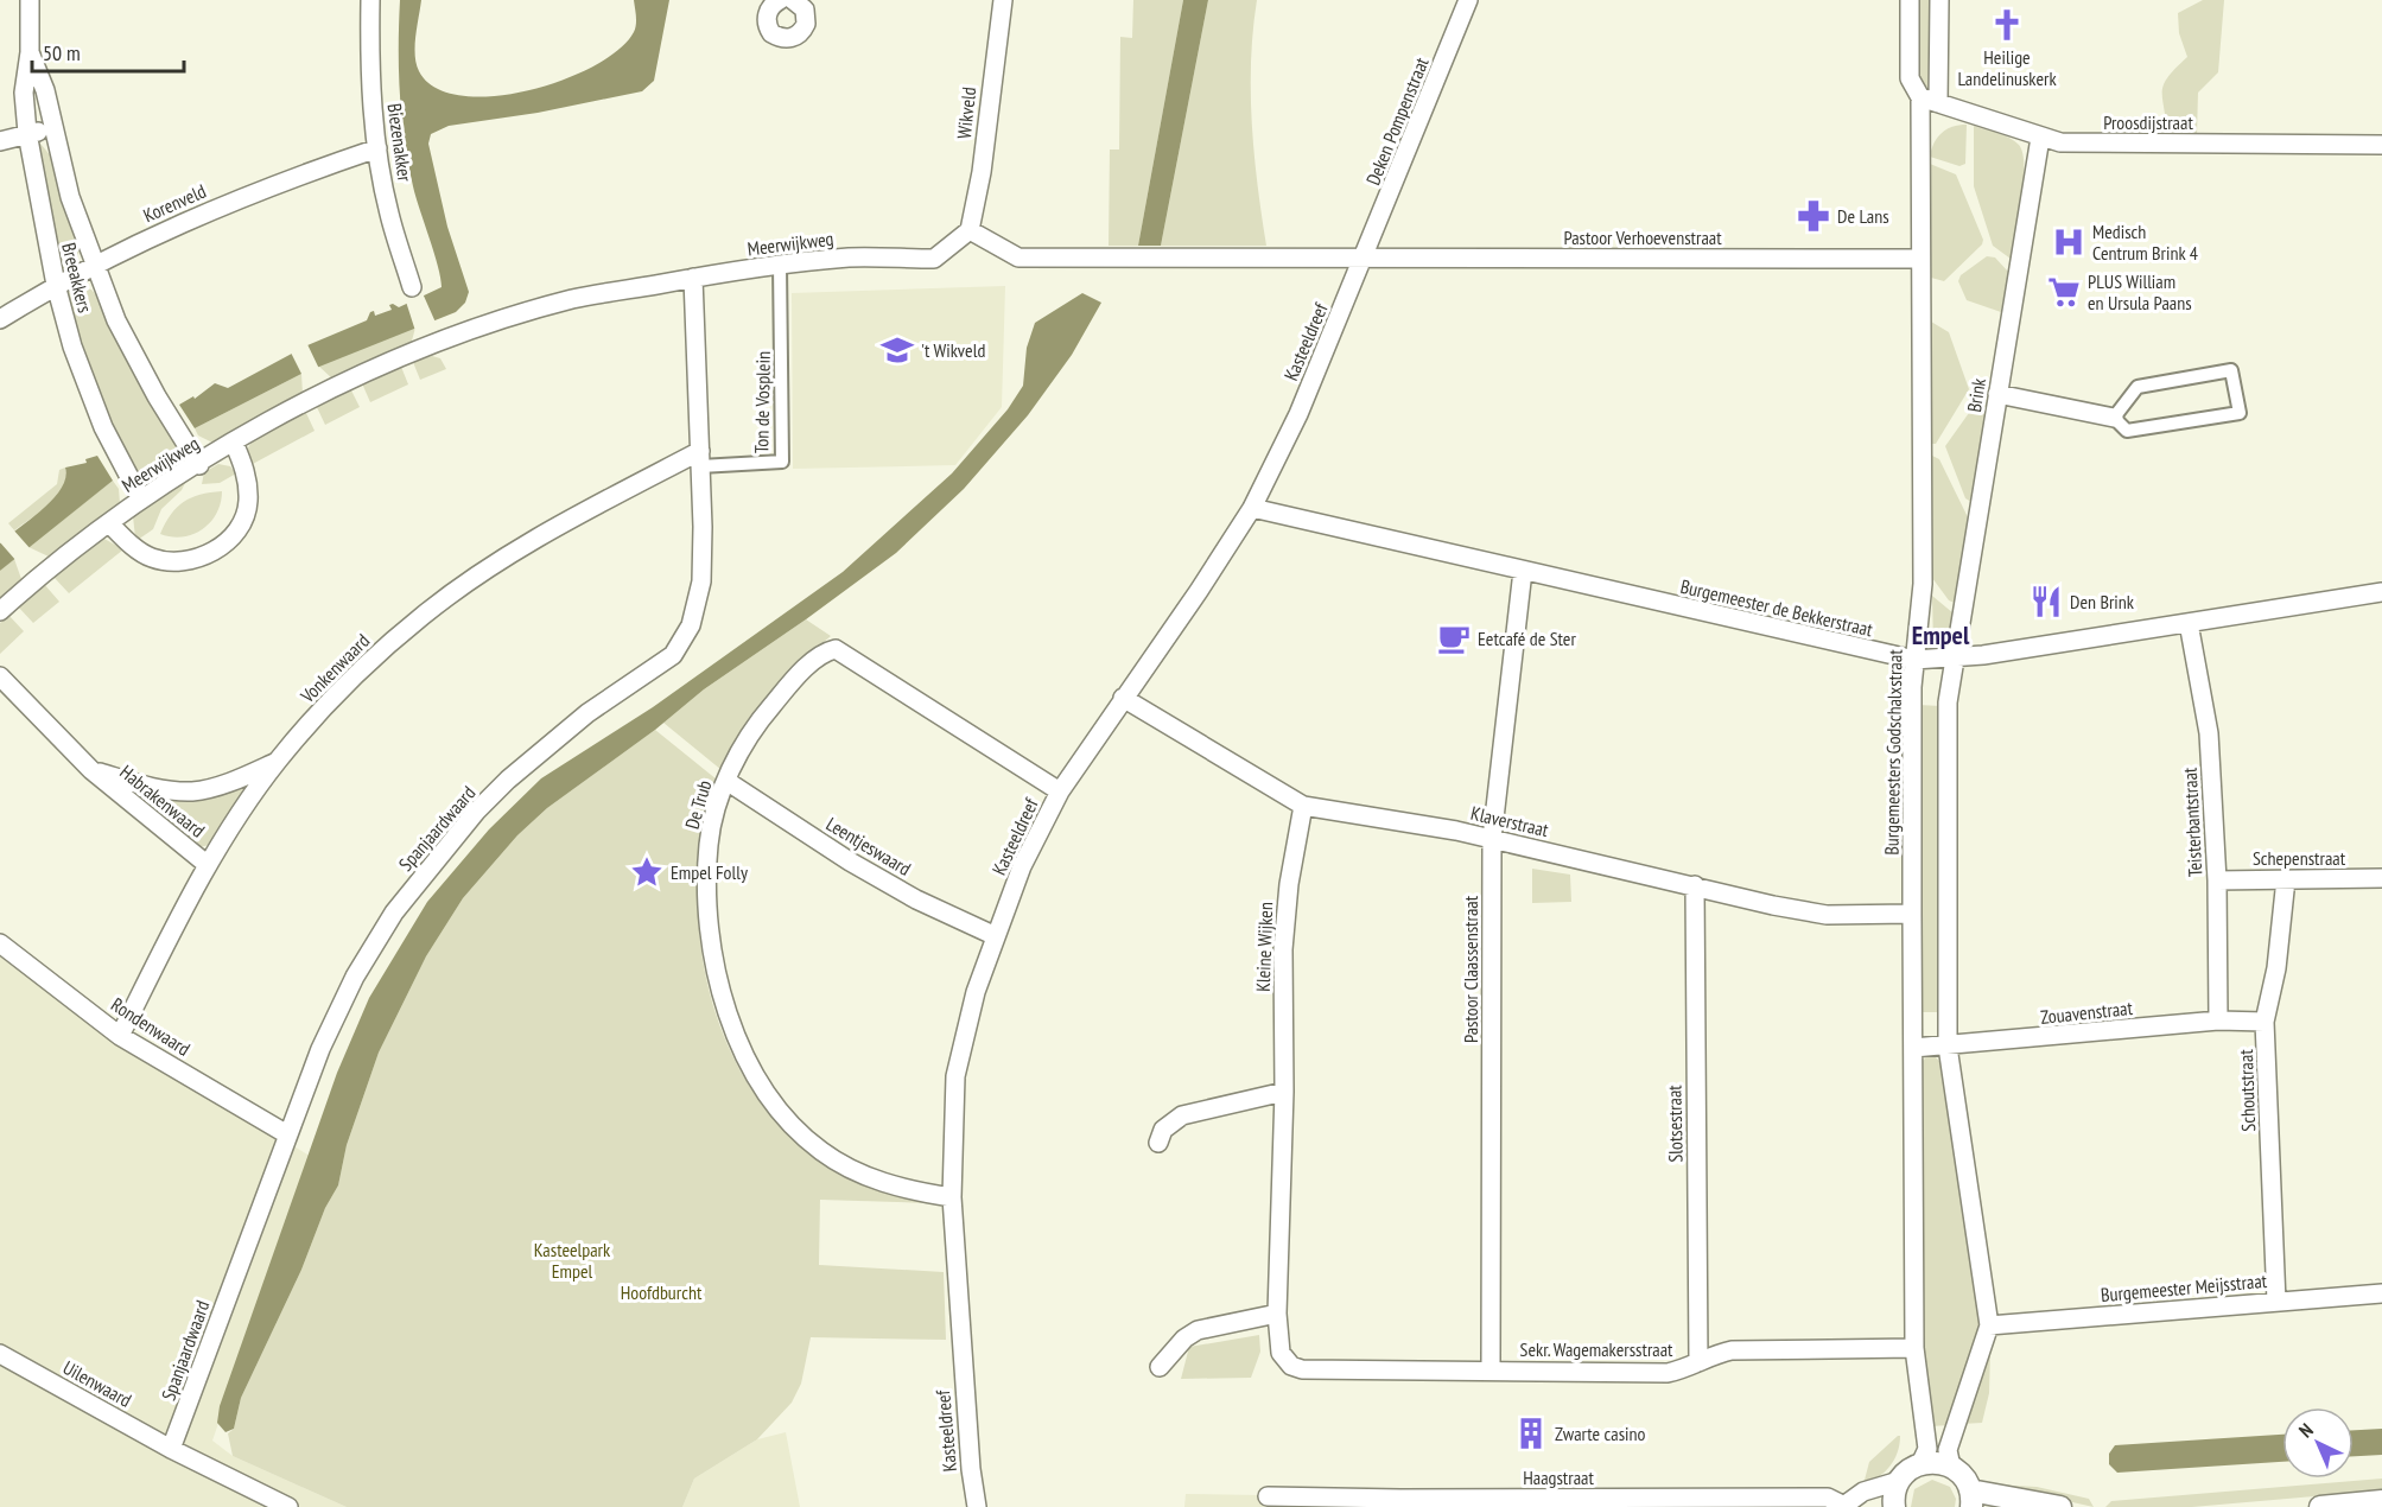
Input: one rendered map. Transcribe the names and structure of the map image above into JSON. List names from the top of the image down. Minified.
{"streets":{"street":["Wikveld","Deken Pompenstraat","Proosdijstraat","Biezenakker","Korenveld","Pastoor Verhoevenstraat","Meerwijkweg","Breeakkers","Kasteeldreef","Brink","Ton de Vosplein","Burgemeester de Bekkerstraat","Vonkenwaard","Burgemeesters Godschalxstraat","Habrakenwaard","De Trub","Klaverstraat","Teisterbantstraat","Spanjaardwaard","Leentjeswaard","Schepenstraat","Kleine Wijken","Pastoor Claassenstraat","Zouavenstraat","Rondenwaard","Schoutstraat","Slotsestraat","Burgemeester Meijsstraat","Sekr. Wagemakersstraat","Uilenwaard","Haagstraat"]},"crossings":[["Wikveld","Meerwijkweg"],["Deken Pompenstraat","Pastoor Verhoevenstraat"],["Deken Pompenstraat","Kasteeldreef"],["Proosdijstraat","Brink"],["Proosdijstraat","Burgemeesters Godschalxstraat"],["Biezenakker","Korenveld"],["Korenveld","Breeakkers"],["Pastoor Verhoevenstraat","Kasteeldreef"],["Pastoor Verhoevenstraat","Burgemeesters Godschalxstraat"],["Meerwijkweg","Breeakkers"],["Meerwijkweg","Ton de Vosplein"],["Meerwijkweg","Spanjaardwaard"],["Kasteeldreef","Burgemeester de Bekkerstraat"],["Kasteeldreef","De Trub"],["Kasteeldreef","Klaverstraat"],["Kasteeldreef","Leentjeswaard"],["Brink","Burgemeester de Bekkerstraat"],["Ton de Vosplein","Vonkenwaard"],["Ton de Vosplein","Spanjaardwaard"],["Burgemeester de Bekkerstraat","Burgemeesters Godschalxstraat"],["Burgemeester de Bekkerstraat","Teisterbantstraat"],["Burgemeester de Bekkerstraat","Pastoor Claassenstraat"],["Vonkenwaard","Habrakenwaard"],["Vonkenwaard","Spanjaardwaard"],["Vonkenwaard","Rondenwaard"],["Burgemeesters Godschalxstraat","Klaverstraat"],["Burgemeesters Godschalxstraat","Zouavenstraat"],["Burgemeesters Godschalxstraat","Sekr. Wagemakersstraat"],["De Trub","Leentjeswaard"],["Klaverstraat","Kleine Wijken"],["Klaverstraat","Pastoor Claassenstraat"],["Klaverstraat","Slotsestraat"],["Teisterbantstraat","Schepenstraat"],["Teisterbantstraat","Zouavenstraat"],["Spanjaardwaard","Rondenwaard"],["Spanjaardwaard","Uilenwaard"],["Schepenstraat","Schoutstraat"],["Kleine Wijken","Sekr. Wagemakersstraat"],["Pastoor Claassenstraat","Sekr. Wagemakersstraat"],["Zouavenstraat","Schoutstraat"],["Schoutstraat","Burgemeester Meijsstraat"],["Slotsestraat","Sekr. Wagemakersstraat"]],"districts":["Empel"],"parks":["Kasteelpark Empel","Hoofdburcht"],"places":{"church":["Heilige Landelinuskerk"],"pharmacy":["De Lans"],"hospital":["Medisch Centrum Brink 4"],"supermarket":["PLUS William en Ursula Paans"],"school or university":["'t Wikveld"],"restaurant":["Den Brink"],"cafe":["Eetcafé de Ster"],"place":["Empel Folly"],"building":["Zwarte casino"]},"scale_bar":"50 m","north":"top left"}
